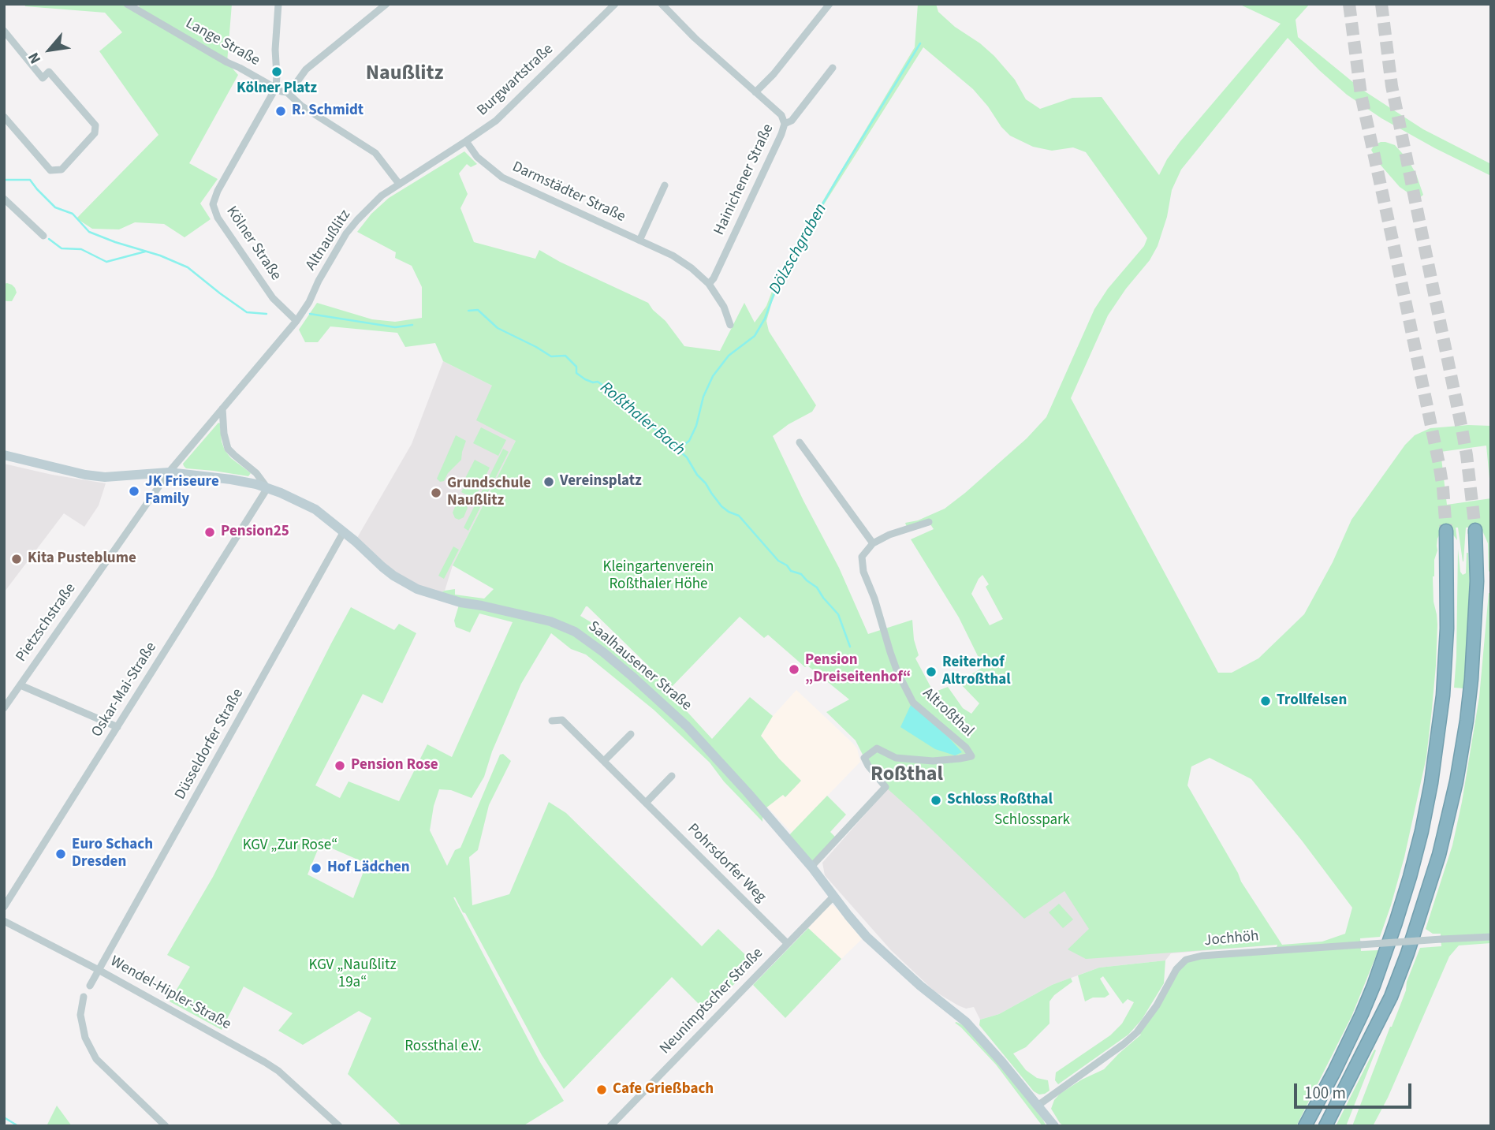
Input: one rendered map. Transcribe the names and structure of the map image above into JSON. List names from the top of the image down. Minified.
{"streets":{"street":["Lange Straße","Burgwartstraße","Hainichener Straße","Darmstädter Straße","Altnaußlitz","Kölner Straße","Pietzschstraße","Saalhausener Straße","Oskar-Mai-Straße","Altroßthal","Düsseldorfer Straße","Pohrsdorfer Weg","Jochhöh","Wendel-Hipler-Straße","Neunimptscher Straße"]},"crossings":[["Lange Straße","Kölner Straße"],["Burgwartstraße","Darmstädter Straße"],["Burgwartstraße","Altnaußlitz"],["Hainichener Straße","Darmstädter Straße"],["Altnaußlitz","Kölner Straße"],["Altnaußlitz","Pietzschstraße"],["Altnaußlitz","Saalhausener Straße"],["Pietzschstraße","Saalhausener Straße"],["Saalhausener Straße","Oskar-Mai-Straße"],["Saalhausener Straße","Altroßthal"],["Saalhausener Straße","Düsseldorfer Straße"],["Saalhausener Straße","Jochhöh"],["Saalhausener Straße","Neunimptscher Straße"],["Düsseldorfer Straße","Wendel-Hipler-Straße"],["Pohrsdorfer Weg","Neunimptscher Straße"]],"districts":["Naußlitz","Roßthal"],"water":["Dölzschgraben","Roßthaler Bach"],"parks":["Kleingartenverein Roßthaler Höhe","Schlosspark","KGV „Zur Rose“","KGV „Naußlitz 19a“","Rossthal e.V."],"places":["Kölner Platz","R. Schmidt","Vereinsplatz","JK Friseure Family","Grundschule Naußlitz","Pension25","Kita Pusteblume","Pension „Dreiseitenhof“","Reiterhof Altroßthal","Trollfelsen","Pension Rose","Schloss Roßthal","Euro Schach Dresden","Hof Lädchen","Cafe Grießbach"],"scale_bar":"100 m","north":"bottom left"}
